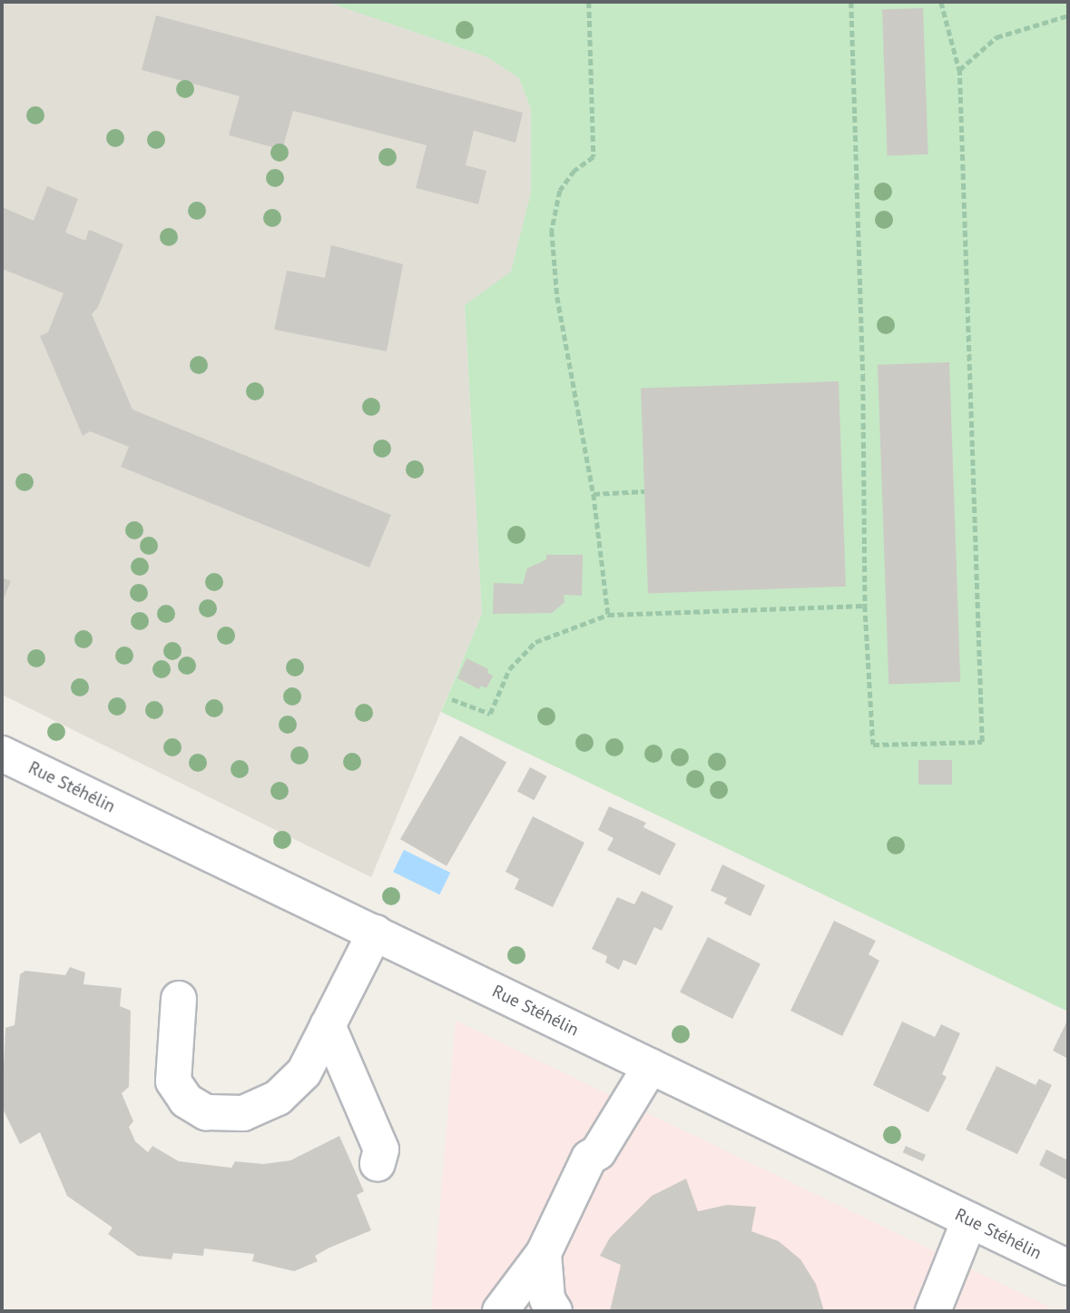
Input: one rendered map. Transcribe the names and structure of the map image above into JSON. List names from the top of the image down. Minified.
{"streets":{"street":["Rue Stéhélin"]}}
